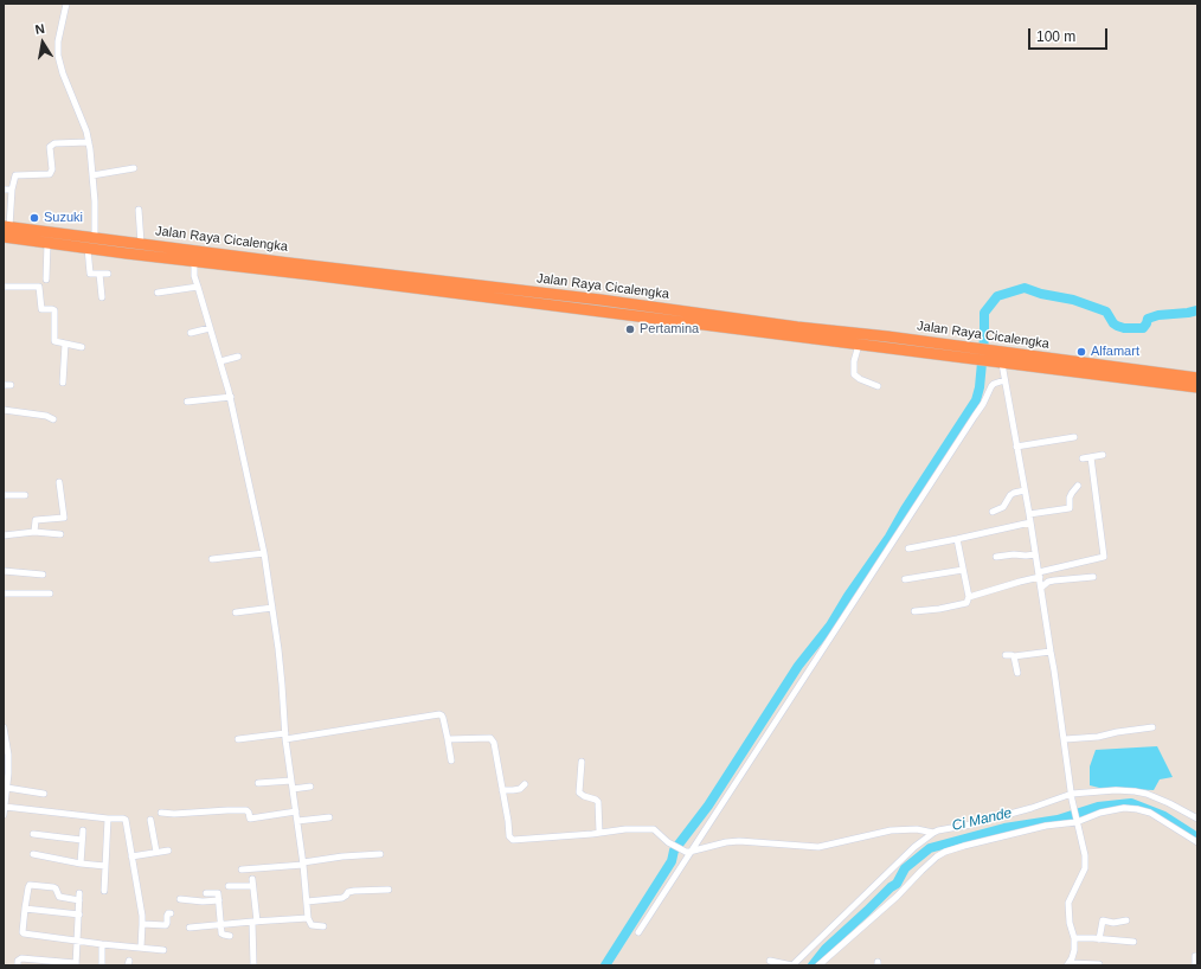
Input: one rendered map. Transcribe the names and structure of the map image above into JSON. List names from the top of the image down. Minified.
{"streets":{"highway":["Jalan Raya Cicalengka"]},"water":["Ci Mande"],"places":["Suzuki","Pertamina","Alfamart"],"scale_bar":"100 m","north":"top"}
